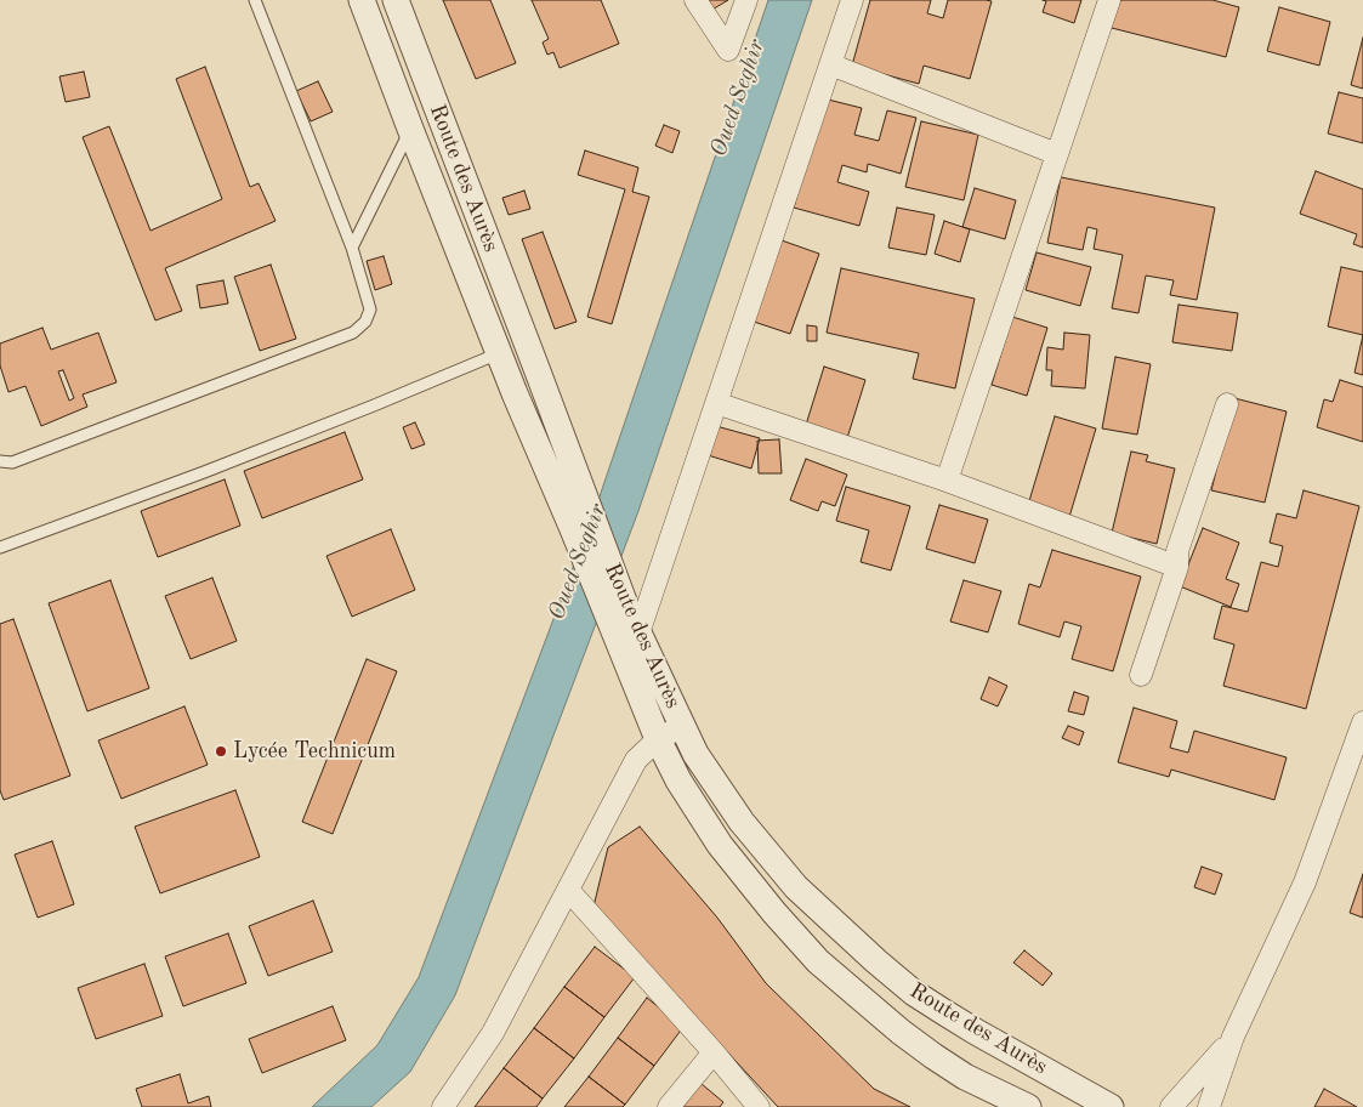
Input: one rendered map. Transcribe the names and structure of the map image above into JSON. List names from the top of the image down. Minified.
{"streets":{"street":["Route des Aurès"]},"water":["Oued Seghir"],"places":["Lycée Technicum"]}
